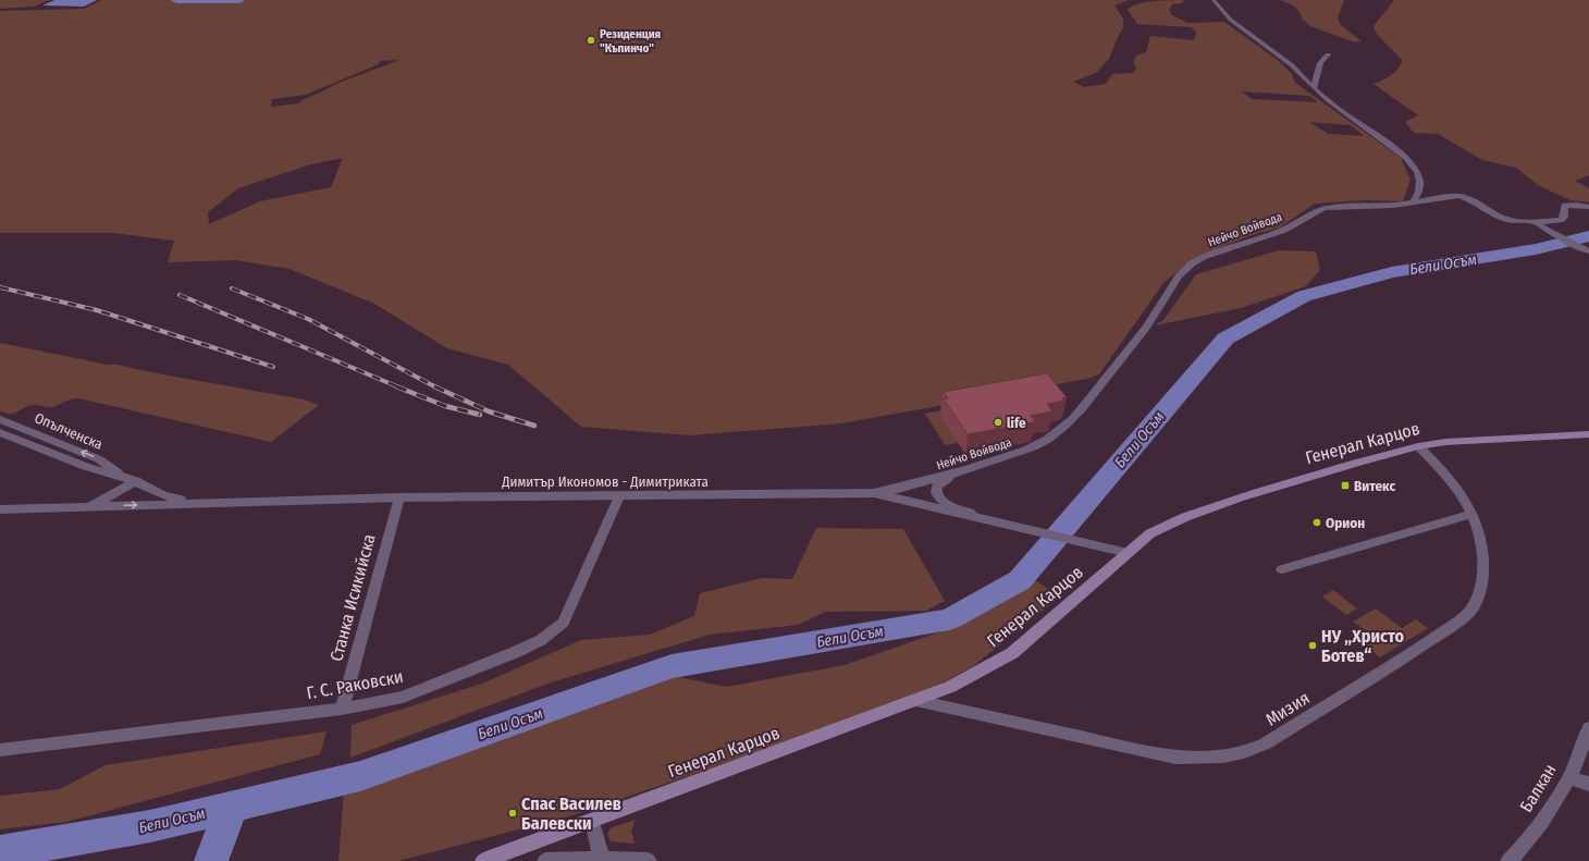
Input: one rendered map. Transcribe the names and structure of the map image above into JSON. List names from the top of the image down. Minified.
{"streets":{"main road":["Генерал Карцов"],"street":["Нейчо Войвода","Опълченска","Димитър Икономов - Димитриката","Станка Исикийска","Г. С. Раковски","Мизия","Балкан"]},"crossings":[["Нейчо Войвода","Димитър Икономов - Димитриката"],["Опълченска","Димитър Икономов - Димитриката"],["Генерал Карцов","Димитър Икономов - Димитриката"],["Генерал Карцов","Мизия"],["Димитър Икономов - Димитриката","Станка Исикийска"],["Димитър Икономов - Димитриката","Г. С. Раковски"],["Станка Исикийска","Г. С. Раковски"]],"water":["Бели Осъм"],"places":{"other":["Резиденция \"Къпинчо\"","life","Орион","НУ „Христо Ботев“","Спас Василев Балевски"],"transit":["Витекс"]}}
